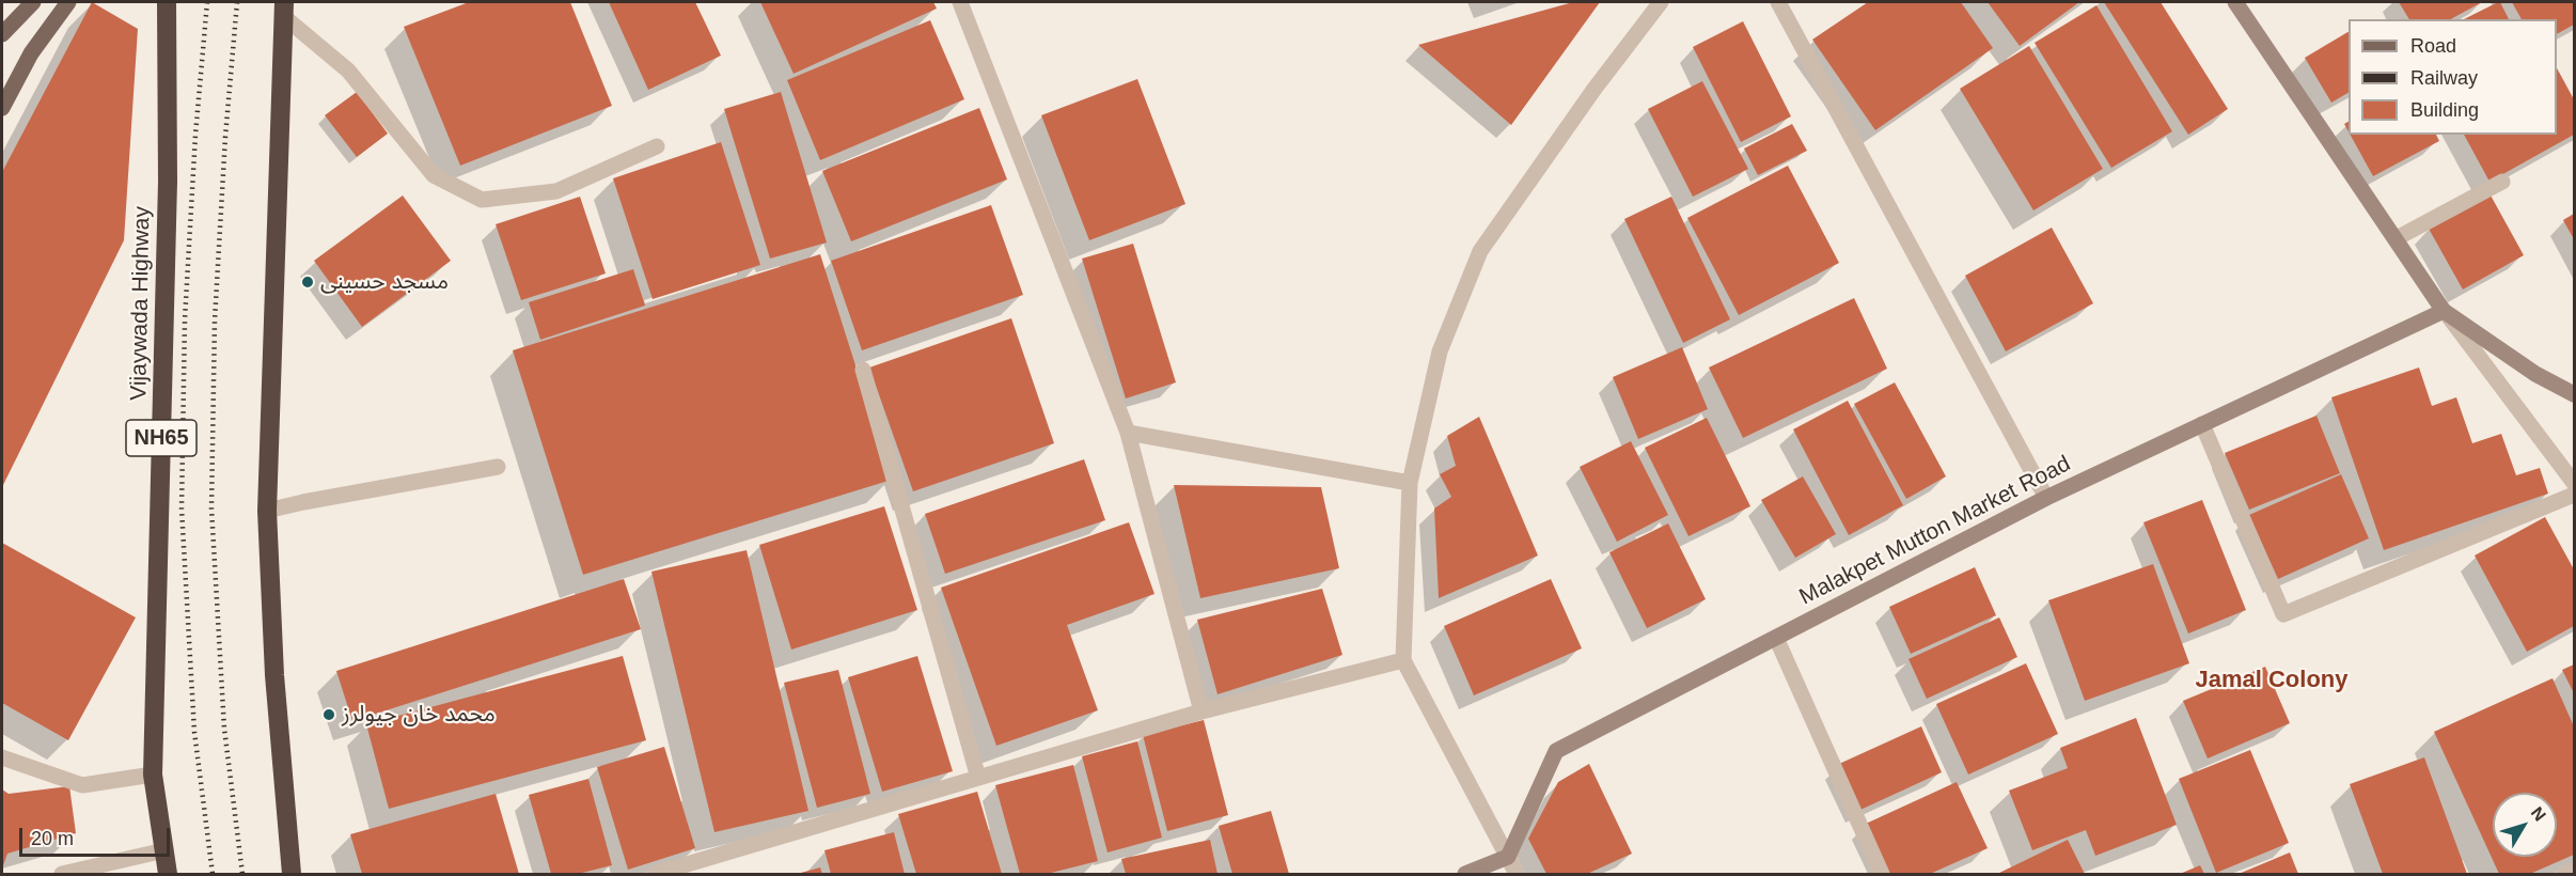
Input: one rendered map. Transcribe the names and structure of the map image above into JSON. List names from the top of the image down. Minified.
{"streets":{"highway":["Vijaywada Highway","NH65"],"street":["Malakpet Mutton Market Road"]},"districts":["Jamal Colony"],"places":["مسجد حسینی","محمد خان جیولرز"],"legend":["Road","Railway","Building"],"scale_bar":"20 m","north":"top right"}
